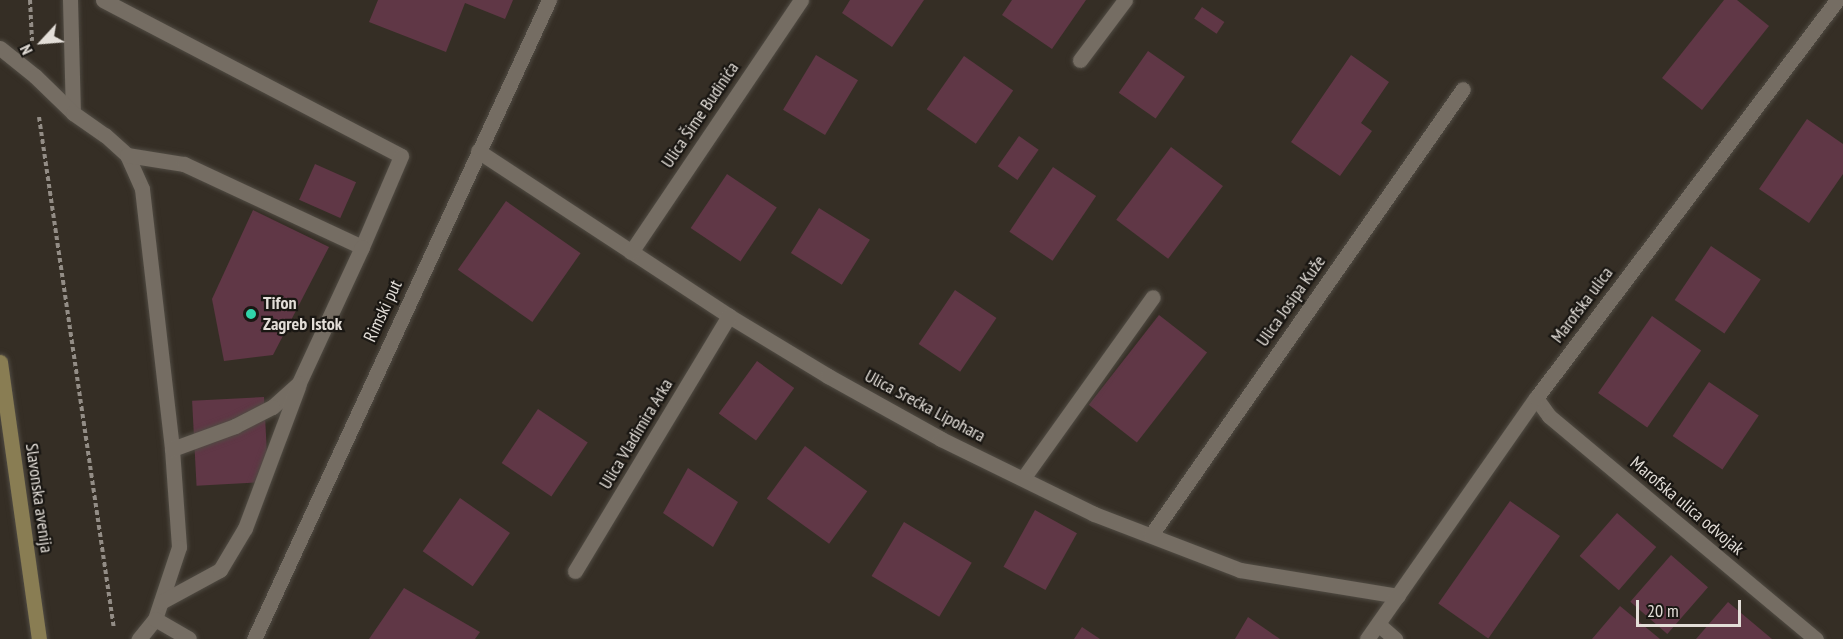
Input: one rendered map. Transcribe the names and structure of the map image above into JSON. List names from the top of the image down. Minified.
{"streets":{"main road":["Slavonska avenija"],"street":["Ulica Šime Budinića","Ulica Josipa Kuže","Marofska ulica","Rimski put","Ulica Srećka Lipohara","Ulica Vladimira Arka","Marofska ulica odvojak"]},"crossings":[["Ulica Šime Budinića","Ulica Srećka Lipohara"],["Ulica Josipa Kuže","Ulica Srećka Lipohara"],["Marofska ulica","Ulica Srećka Lipohara"],["Marofska ulica","Marofska ulica odvojak"],["Rimski put","Ulica Srećka Lipohara"],["Ulica Srećka Lipohara","Ulica Vladimira Arka"]],"places":["Tifon Zagreb Istok"],"scale_bar":"20 m","north":"bottom left"}
